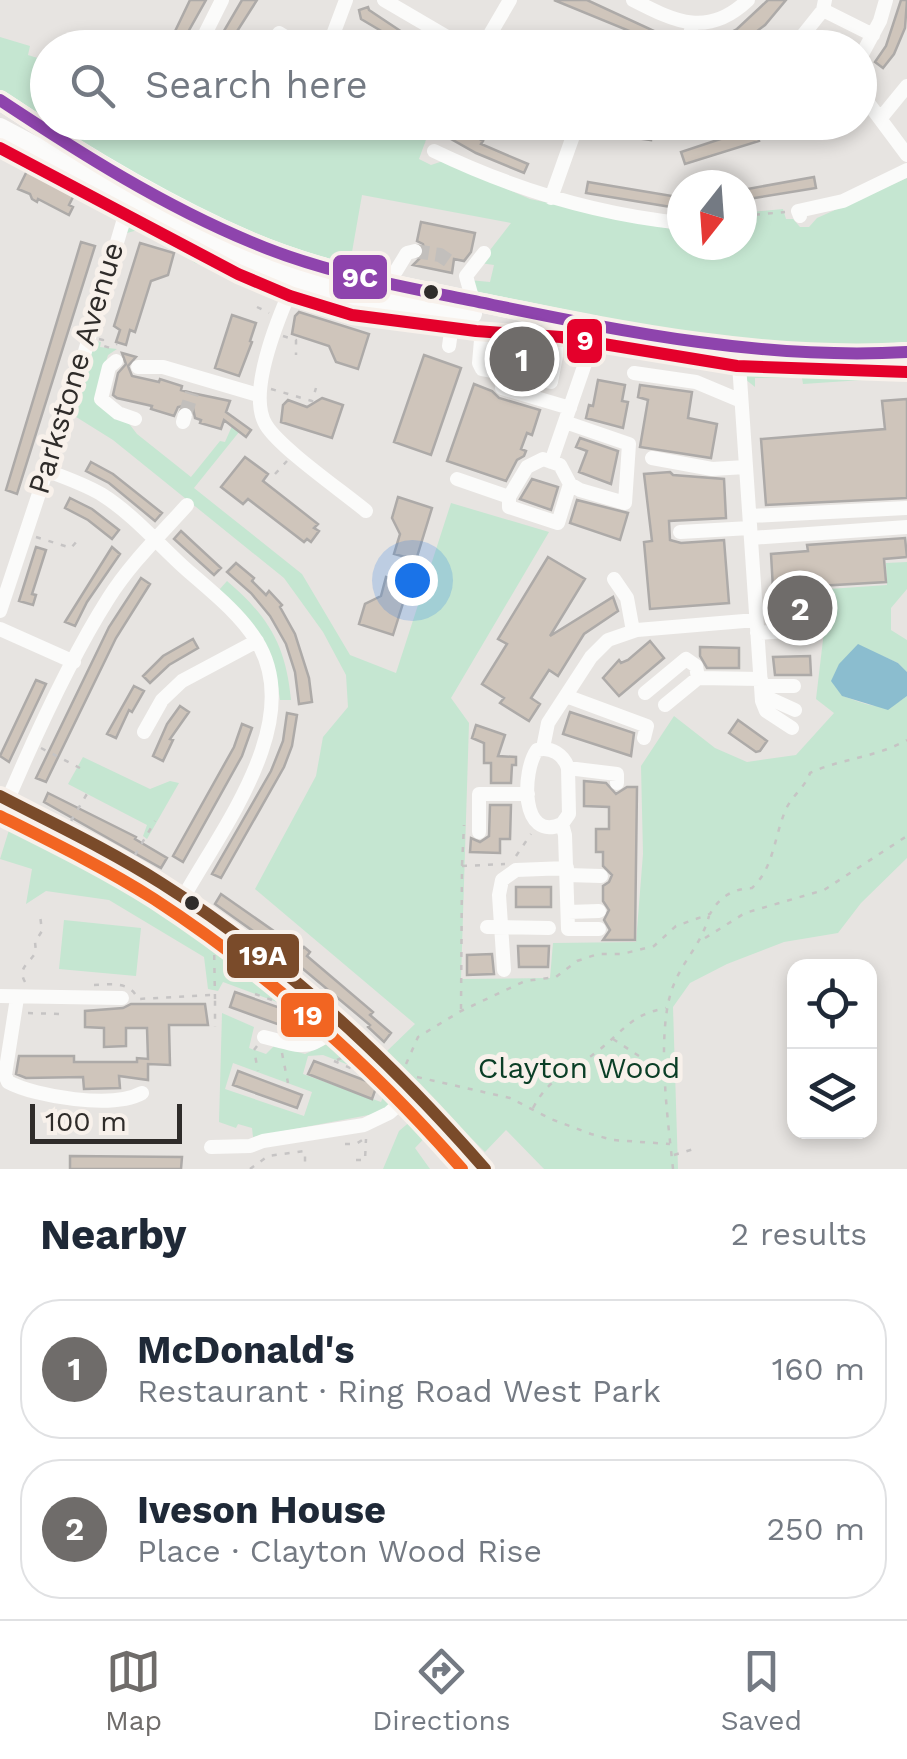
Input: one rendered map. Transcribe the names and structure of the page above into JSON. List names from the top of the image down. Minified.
{"streets":{"street":["Parkstone Avenue"]},"parks":["Clayton Wood"],"lines":["transit line 9C","transit line 9","transit line 19A","transit line 19"],"scale_bar":"100 m","north":"bottom","page":{"search":"Search here","pins":["1","2"],"scale":"100 m","heading":["Nearby","2 results"],"list":[{"mark":"1","name":"McDonald's","note":"Restaurant · Ring Road West Park","value":"160 m"},{"mark":"2","name":"Iveson House","note":"Place · Clayton Wood Rise","value":"250 m"}],"nav":["Map","Directions","Saved"]}}
